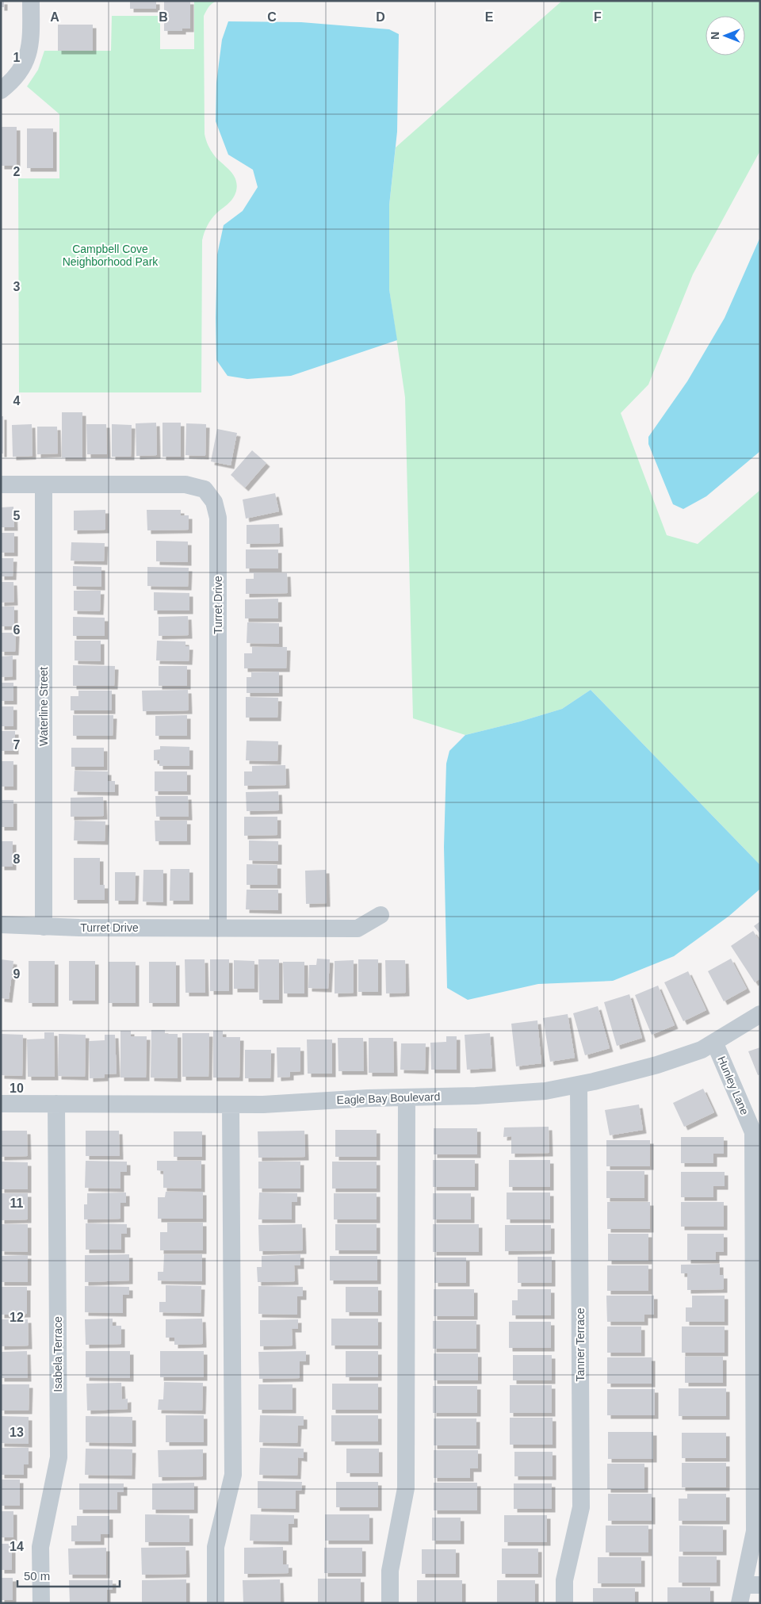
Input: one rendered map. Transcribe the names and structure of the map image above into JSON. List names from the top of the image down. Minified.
{"streets":{"street":["Turret Drive","Waterline Street","Hunley Lane","Eagle Bay Boulevard","Tanner Terrace","Isabela Terrace"]},"crossings":[["Turret Drive","Waterline Street"],["Hunley Lane","Eagle Bay Boulevard"],["Eagle Bay Boulevard","Tanner Terrace"],["Eagle Bay Boulevard","Isabela Terrace"]],"parks":["Campbell Cove Neighborhood Park"],"scale_bar":"50 m","north":"left","grid":{"columns":["A","B","C","D","E","F"],"rows":["1","2","3","4","5","6","7","8","9","10","11","12","13","14"]}}
